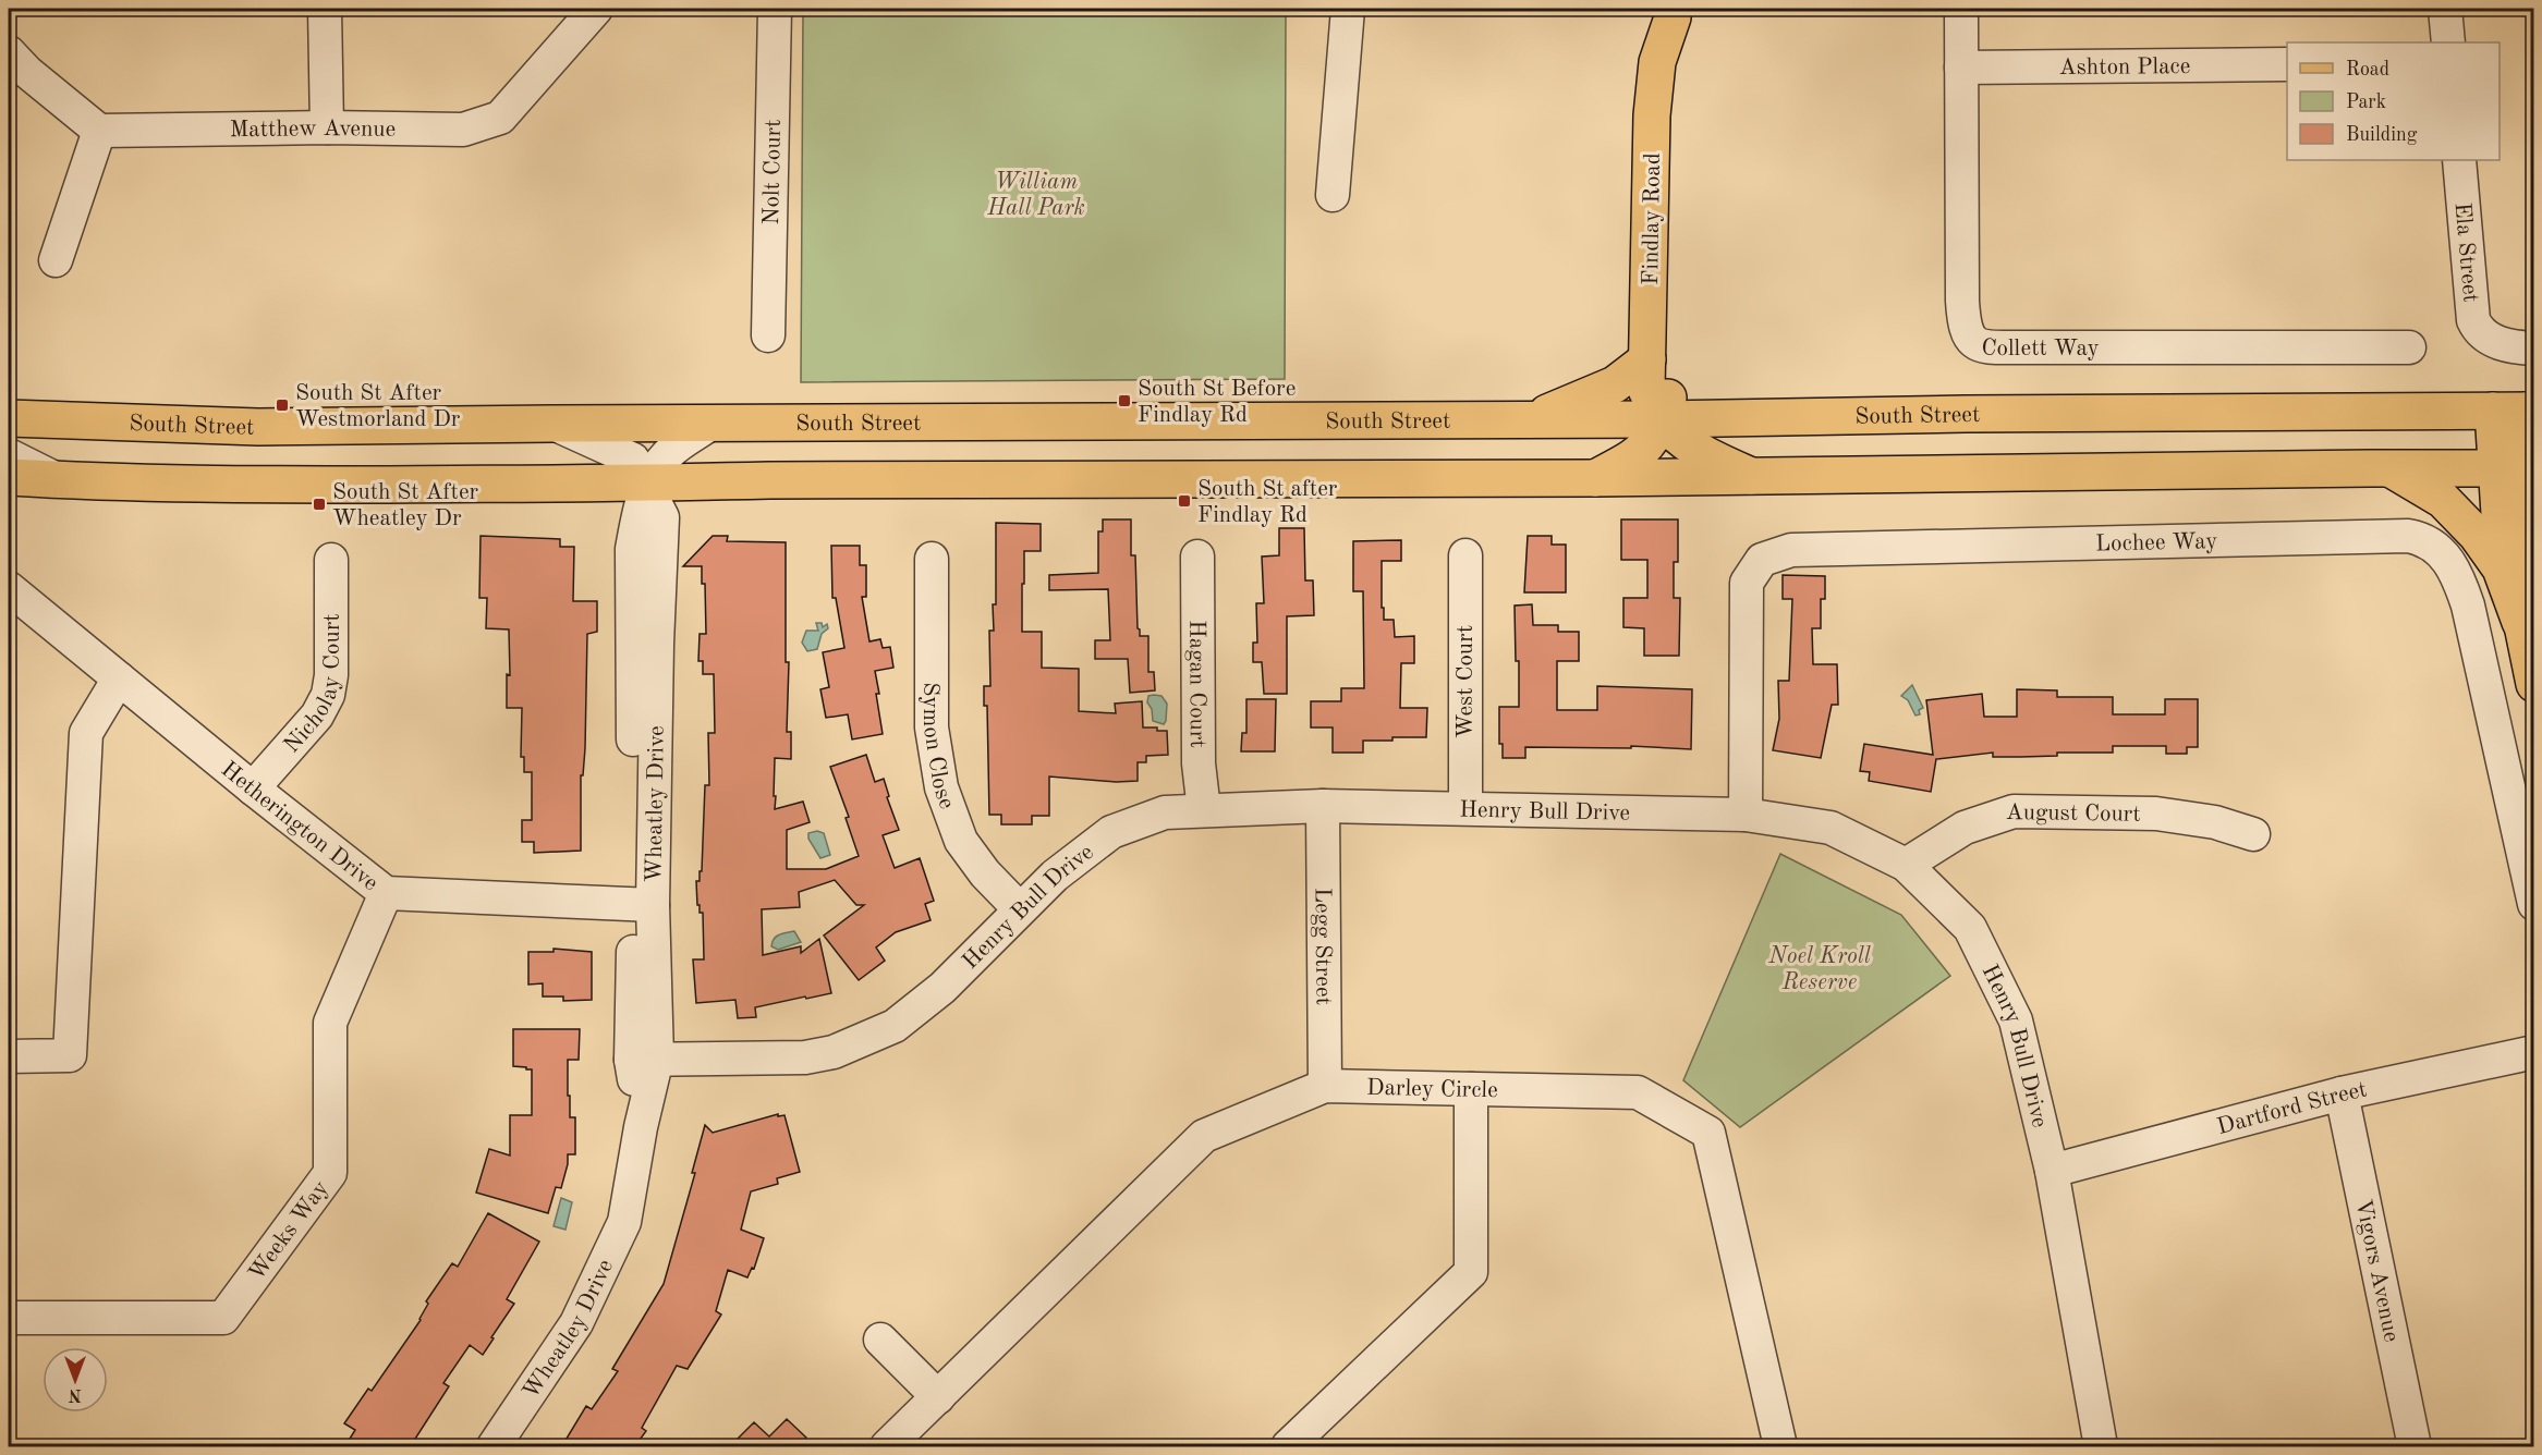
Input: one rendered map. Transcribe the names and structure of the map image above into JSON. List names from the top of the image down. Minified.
{"streets":{"main road":["Findlay Road","South Street"],"street":["Ashton Place","Matthew Avenue","Nolt Court","Ela Street","Collett Way","Lochee Way","Nicholay Court","West Court","Hagan Court","Symon Close","Wheatley Drive","Henry Bull Drive","August Court","Hetherington Drive","Legg Street","Darley Circle","Dartford Street","Weeks Way","Vigors Avenue"]},"crossings":[["Ashton Place","Collett Way"],["Findlay Road","South Street"],["South Street","Wheatley Drive"],["Lochee Way","Henry Bull Drive"],["Nicholay Court","Hetherington Drive"],["West Court","Henry Bull Drive"],["Hagan Court","Henry Bull Drive"],["Symon Close","Henry Bull Drive"],["Wheatley Drive","Henry Bull Drive"],["Wheatley Drive","Hetherington Drive"],["Henry Bull Drive","August Court"],["Henry Bull Drive","Legg Street"],["Henry Bull Drive","Dartford Street"],["Hetherington Drive","Weeks Way"],["Legg Street","Darley Circle"],["Dartford Street","Vigors Avenue"]],"parks":["William Hall Park","Noel Kroll Reserve"],"places":{"transit":["South St Before Findlay Rd","South St After Westmorland Dr","South St after Findlay Rd","South St After Wheatley Dr"]},"legend":["Road","Park","Building"],"north":"bottom"}
